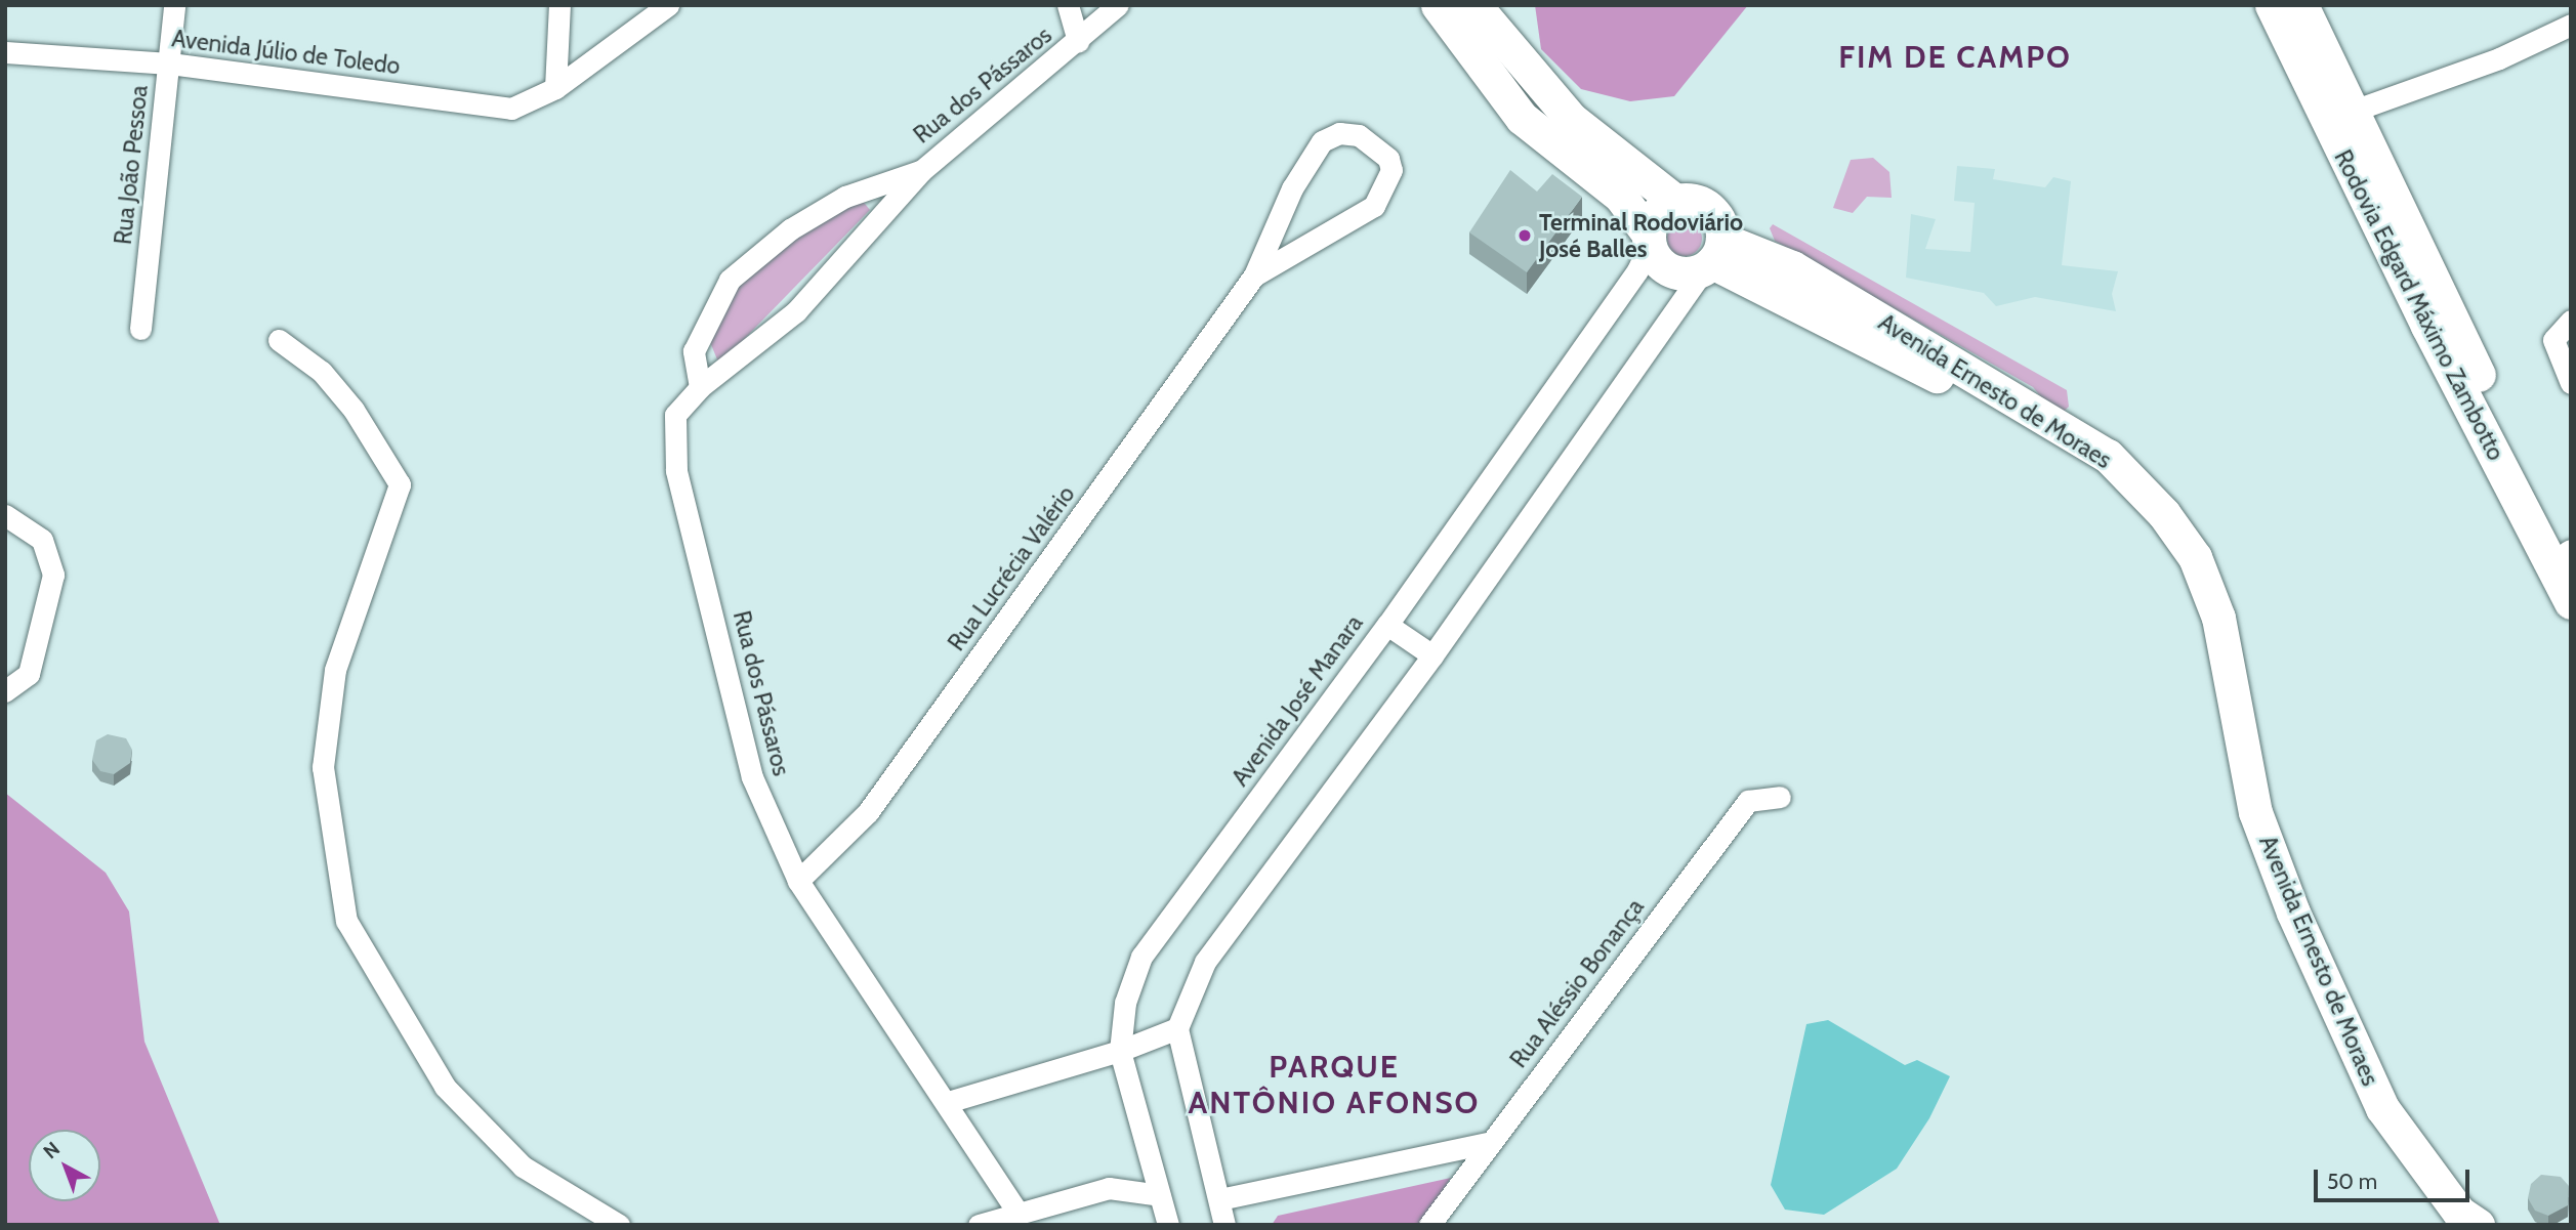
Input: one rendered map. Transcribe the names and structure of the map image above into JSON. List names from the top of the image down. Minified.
{"streets":{"main road":["Rodovia Edgard Máximo Zambotto","Avenida Ernesto de Moraes"],"street":["Avenida Júlio de Toledo","Rua dos Pássaros","Rua João Pessoa","Rua Lucrécia Valério","Avenida José Manara","Rua Aléssio Bonança"]},"crossings":[["Avenida Júlio de Toledo","Rua João Pessoa"],["Rua dos Pássaros","Rua Lucrécia Valério"],["Avenida Ernesto de Moraes","Avenida José Manara"]],"districts":["FIM DE CAMPO","PARQUE ANTÔNIO AFONSO"],"places":["Terminal Rodoviário José Balles"],"scale_bar":"50 m","north":"top left"}
